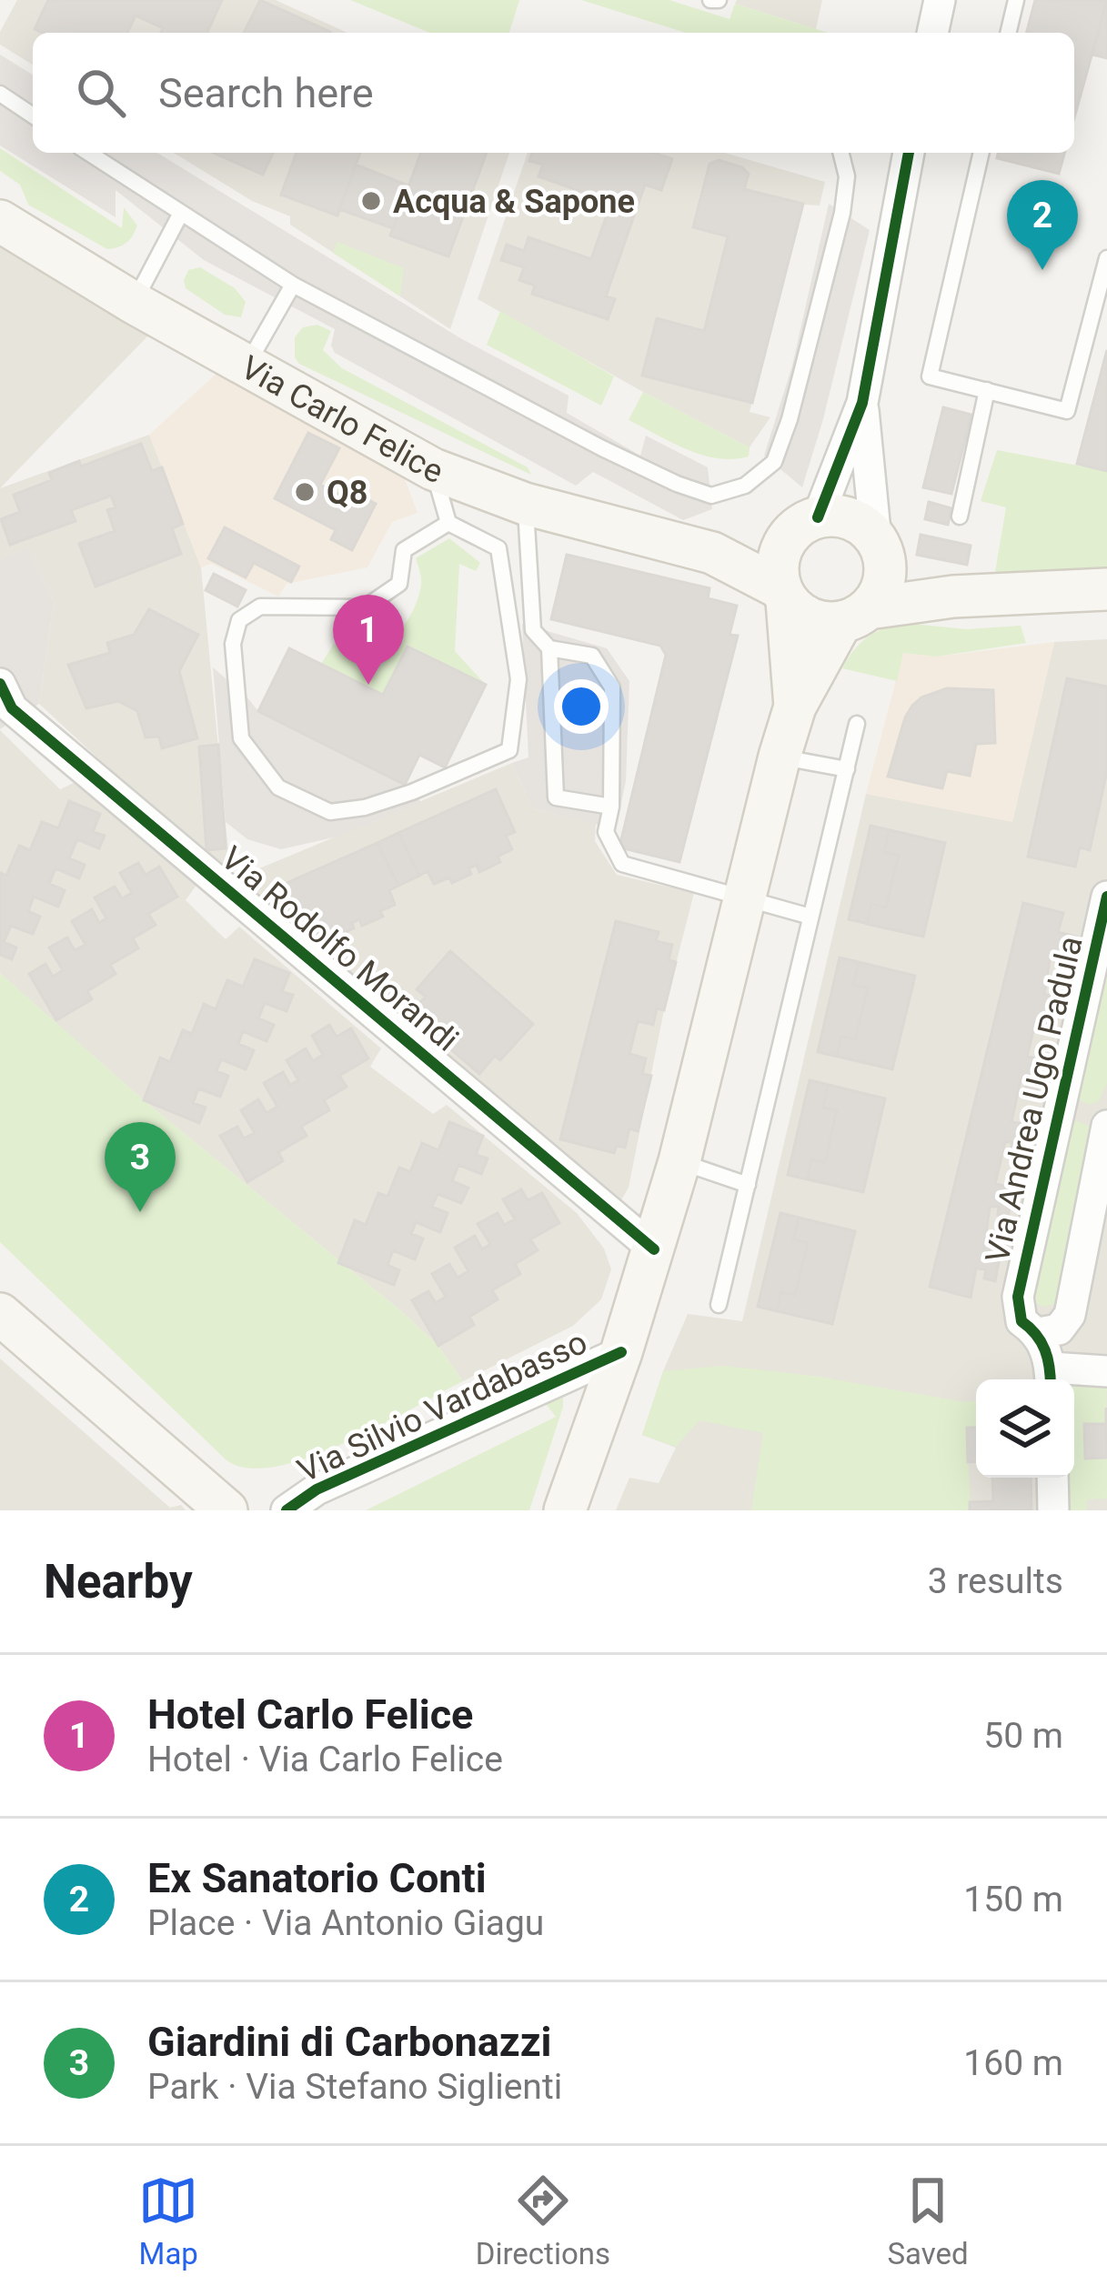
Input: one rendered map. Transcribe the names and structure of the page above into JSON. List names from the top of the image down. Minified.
{"streets":{"main road":["Via Carlo Felice","Via Silvio Vardabasso"],"street":["Via Rodolfo Morandi","Via Andrea Ugo Padula"]},"crossings":[["Via Carlo Felice","Via Silvio Vardabasso"],["Via Rodolfo Morandi","Via Silvio Vardabasso"]],"places":["Acqua & Sapone","Q8"],"page":{"search":"Search here","pins":["2","1","3"],"heading":["Nearby","3 results"],"list":[{"mark":"1","name":"Hotel Carlo Felice","note":"Hotel · Via Carlo Felice","value":"50 m"},{"mark":"2","name":"Ex Sanatorio Conti","note":"Place · Via Antonio Giagu","value":"150 m"},{"mark":"3","name":"Giardini di Carbonazzi","note":"Park · Via Stefano Siglienti","value":"160 m"}],"nav":["Map","Directions","Saved"]}}
